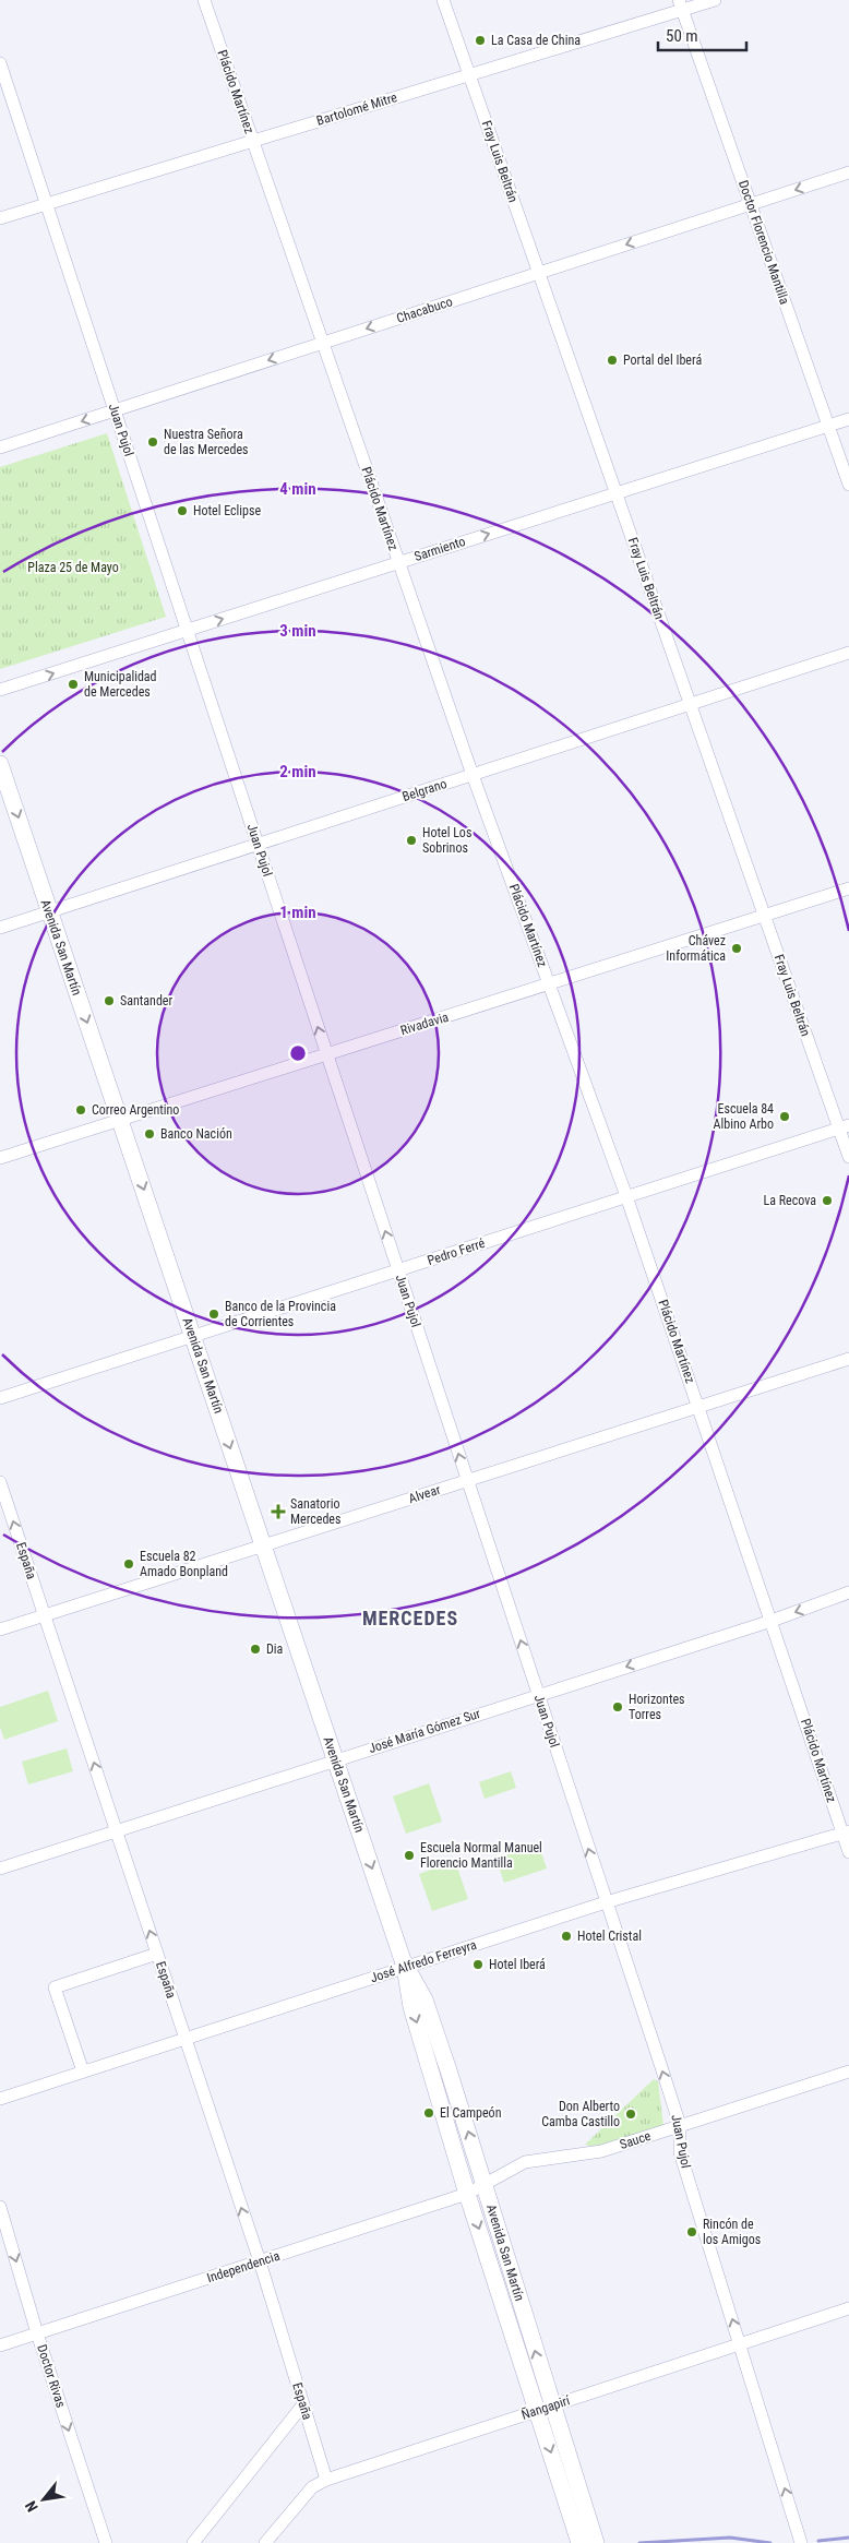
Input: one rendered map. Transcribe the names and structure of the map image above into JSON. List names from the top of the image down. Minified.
{"streets":{"street":["Plácido Martínez","Bartolomé Mitre","Fray Luis Beltrán","Doctor Florencio Mantilla","Chacabuco","Juan Pujol","Sarmiento","Belgrano","Avenida San Martín","Rivadavia","Pedro Ferré","Alvear","España","José María Gómez Sur","José Alfredo Ferreyra","Sauce","Independencia","Doctor Rivas","Ñangapirí"]},"crossings":[["Plácido Martínez","Bartolomé Mitre"],["Plácido Martínez","Chacabuco"],["Plácido Martínez","Sarmiento"],["Plácido Martínez","Belgrano"],["Plácido Martínez","Rivadavia"],["Plácido Martínez","Pedro Ferré"],["Plácido Martínez","Alvear"],["Plácido Martínez","José María Gómez Sur"],["Plácido Martínez","José Alfredo Ferreyra"],["Bartolomé Mitre","Fray Luis Beltrán"],["Bartolomé Mitre","Doctor Florencio Mantilla"],["Bartolomé Mitre","Juan Pujol"],["Fray Luis Beltrán","Chacabuco"],["Fray Luis Beltrán","Sarmiento"],["Fray Luis Beltrán","Belgrano"],["Fray Luis Beltrán","Rivadavia"],["Fray Luis Beltrán","Pedro Ferré"],["Doctor Florencio Mantilla","Chacabuco"],["Doctor Florencio Mantilla","Sarmiento"],["Chacabuco","Juan Pujol"],["Juan Pujol","Sarmiento"],["Juan Pujol","Belgrano"],["Juan Pujol","Rivadavia"],["Juan Pujol","Pedro Ferré"],["Juan Pujol","Alvear"],["Juan Pujol","José María Gómez Sur"],["Juan Pujol","José Alfredo Ferreyra"],["Juan Pujol","Sauce"],["Juan Pujol","Ñangapirí"],["Belgrano","Avenida San Martín"],["Avenida San Martín","Rivadavia"],["Avenida San Martín","Pedro Ferré"],["Avenida San Martín","Alvear"],["Avenida San Martín","José María Gómez Sur"],["Avenida San Martín","José Alfredo Ferreyra"],["Avenida San Martín","Sauce"],["Avenida San Martín","Independencia"],["Avenida San Martín","Ñangapirí"],["Alvear","España"],["España","José María Gómez Sur"],["España","José Alfredo Ferreyra"],["España","Independencia"],["España","Ñangapirí"],["Sauce","Independencia"],["Independencia","Doctor Rivas"]],"one_way":["Chacabuco","Juan Pujol","Sarmiento","España","José María Gómez Sur","Doctor Rivas"],"districts":["MERCEDES"],"parks":["Plaza 25 de Mayo"],"places":{"other":["La Casa de China","Portal del Iberá","Nuestra Señora de las Mercedes","Hotel Eclipse","Municipalidad de Mercedes","Hotel Los Sobrinos","Chávez Informática","Santander","Correo Argentino","Escuela 84 Albino Arbo","Banco Nación","La Recova","Banco de la Provincia de Corrientes","Escuela 82 Amado Bonpland","Dia","Horizontes Torres","Escuela Normal Manuel Florencio Mantilla","Hotel Cristal","Hotel Iberá","El Campeón","Don Alberto Camba Castillo","Rincón de los Amigos"],"health":["Sanatorio Mercedes"]},"scale_bar":"50 m","north":"bottom left","rings":["4 min","3 min","2 min","1 min"]}
